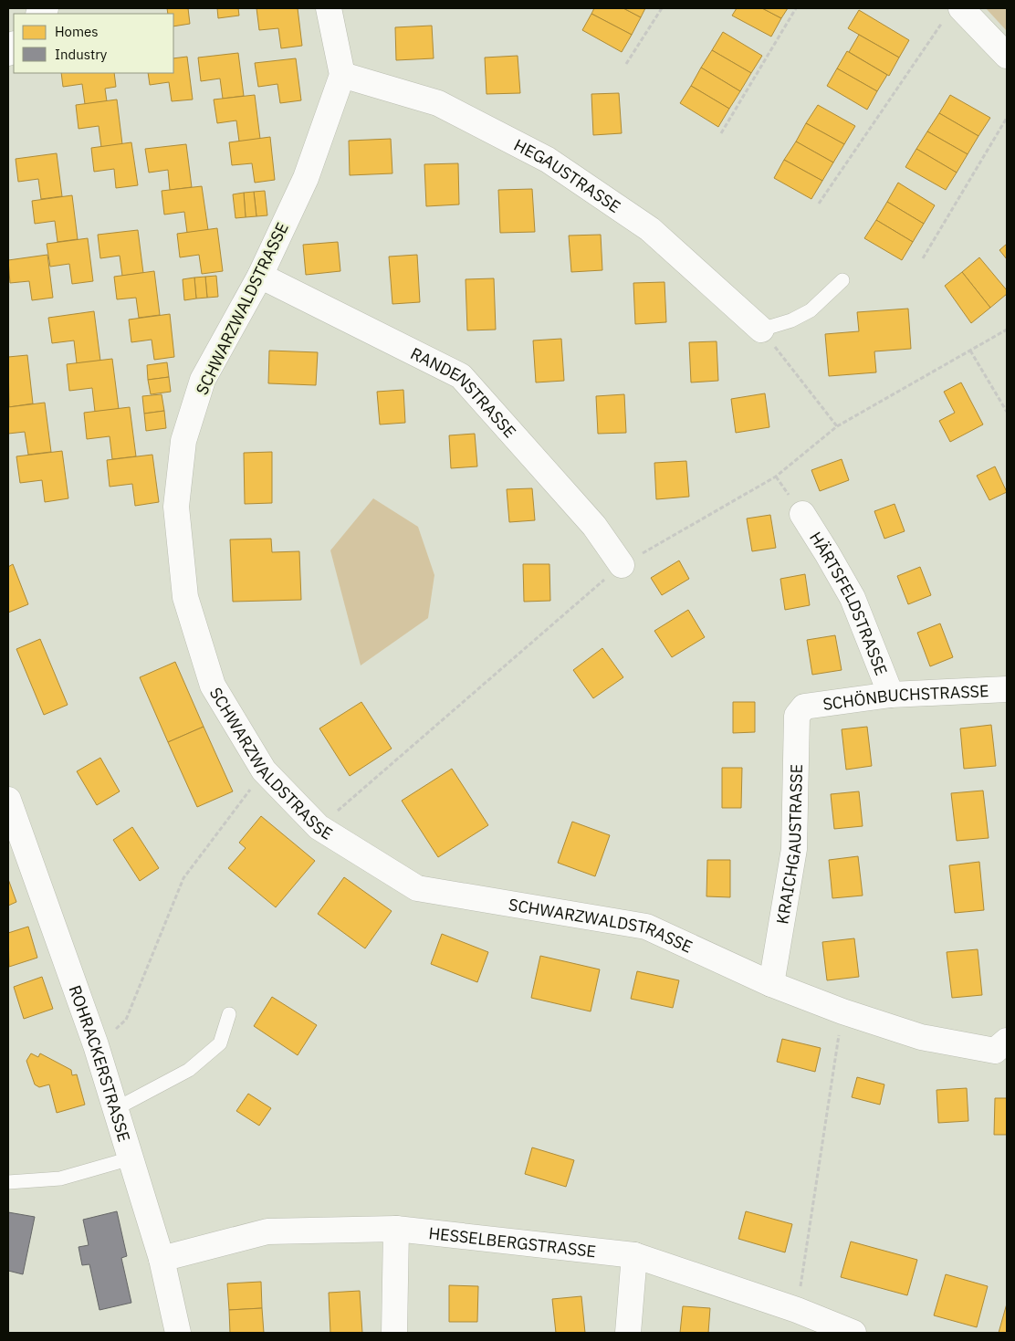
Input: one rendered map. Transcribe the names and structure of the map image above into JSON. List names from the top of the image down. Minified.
{"streets":{"street":["HEGAUSTRASSE","SCHWARZWALDSTRASSE","RANDENSTRASSE","HÄRTSFELDSTRASSE","SCHÖNBUCHSTRASSE","KRAICHGAUSTRASSE","ROHRACKERSTRASSE","HESSELBERGSTRASSE"]},"crossings":[["HEGAUSTRASSE","SCHWARZWALDSTRASSE"],["SCHWARZWALDSTRASSE","RANDENSTRASSE"],["SCHWARZWALDSTRASSE","KRAICHGAUSTRASSE"],["HÄRTSFELDSTRASSE","SCHÖNBUCHSTRASSE"],["SCHÖNBUCHSTRASSE","KRAICHGAUSTRASSE"],["ROHRACKERSTRASSE","HESSELBERGSTRASSE"]],"legend":["Homes","Industry"]}
